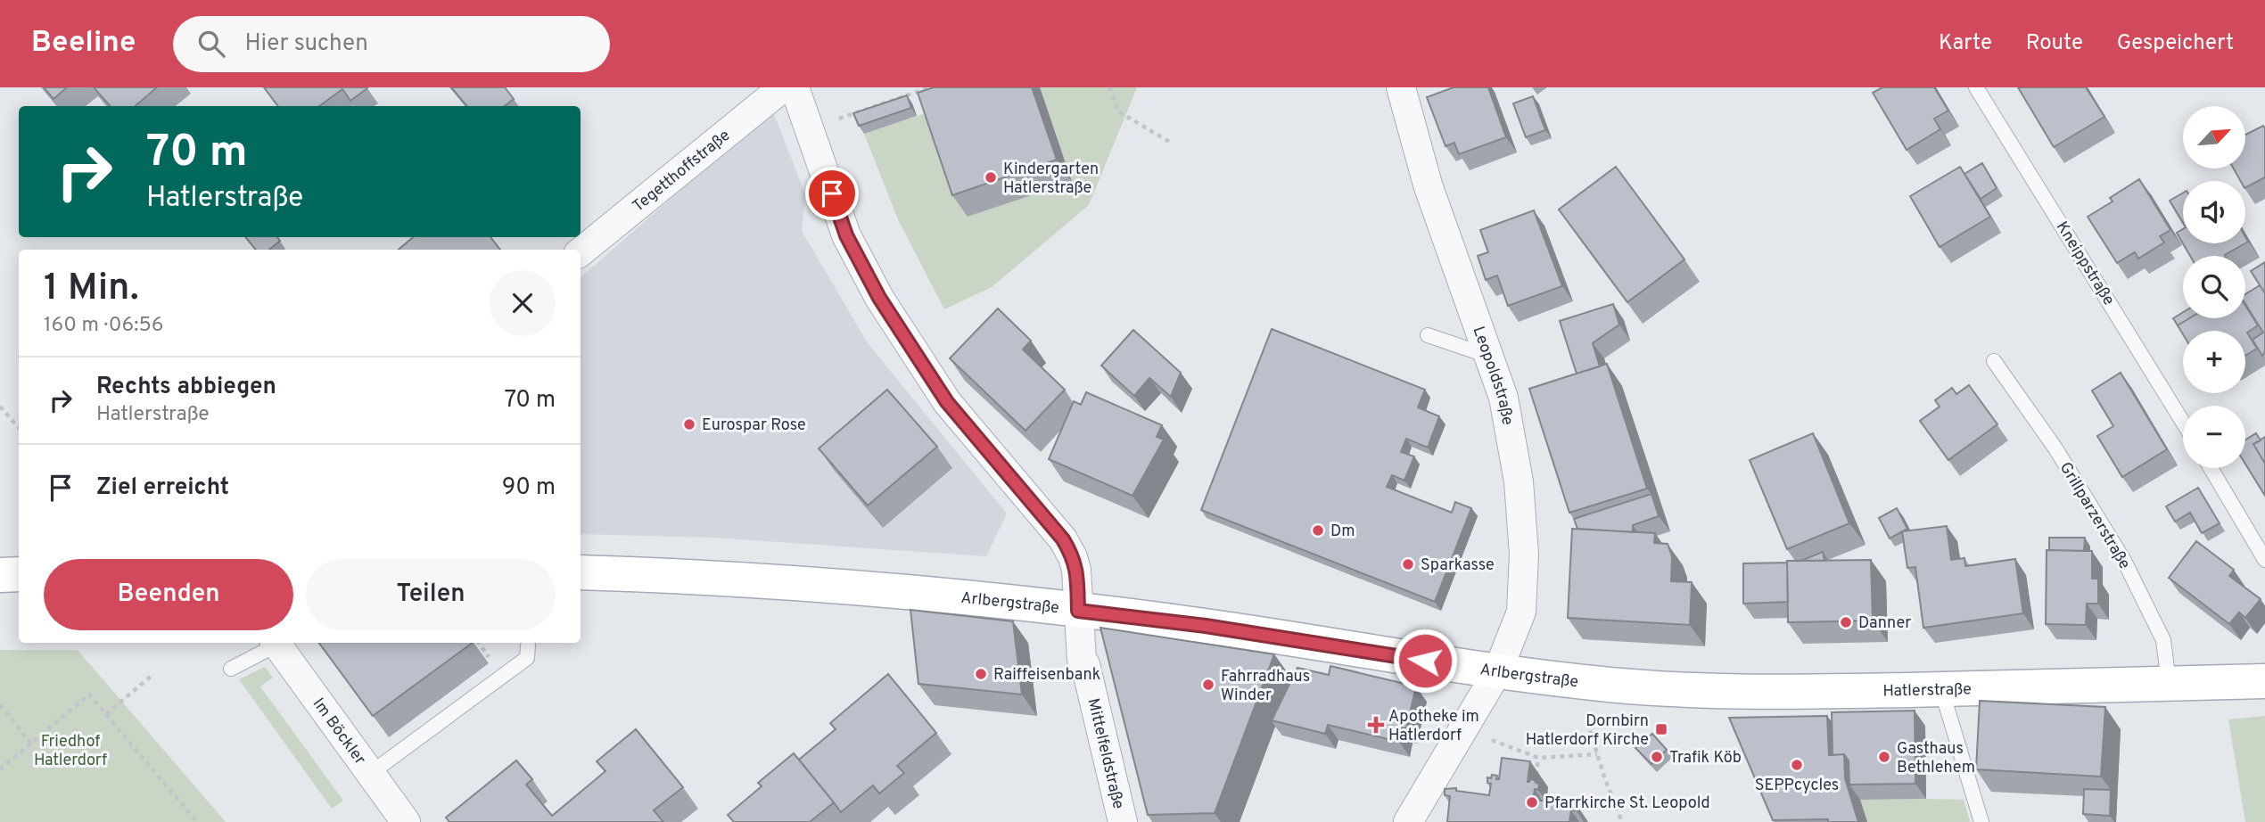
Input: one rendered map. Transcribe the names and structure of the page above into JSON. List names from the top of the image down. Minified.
{"streets":{"main road":["Arlbergstraße","Hatlerstraße"],"street":["Tegetthoffstraße","Leopoldstraße","Im Böckler","Mittelfeldstraße"],"lane":["Kneippstraße","Grillparzerstraße"]},"crossings":[["Leopoldstraße","Arlbergstraße"],["Grillparzerstraße","Hatlerstraße"],["Arlbergstraße","Hatlerstraße"],["Arlbergstraße","Mittelfeldstraße"]],"parks":["Friedhof Hatlerdorf"],"places":{"other":["Kindergarten Hatlerstraße","Eurospar Rose","Dm","Sparkasse","Danner","Raiffeisenbank","Fahrradhaus Winder","Trafik Köb","Gasthaus Bethlehem","SEPPcycles","Pfarrkirche St. Leopold"],"health":["Apotheke im Hatlerdorf"],"transit":["Dornbirn Hatlerdorf Kirche"]},"north":"top right","page":{"header":"Beeline","search":"Hier suchen","nav":["Karte","Route","Gespeichert"],"map_buttons":["+","−"],"turn":["70 m","Hatlerstraße"],"heading":["1 Min.","160 m · 06:56"],"list":[{"name":"Rechts abbiegen","note":"Hatlerstraße","value":"70 m"},{"name":"Ziel erreicht","value":"90 m"}],"buttons":["Beenden","Teilen"]}}
